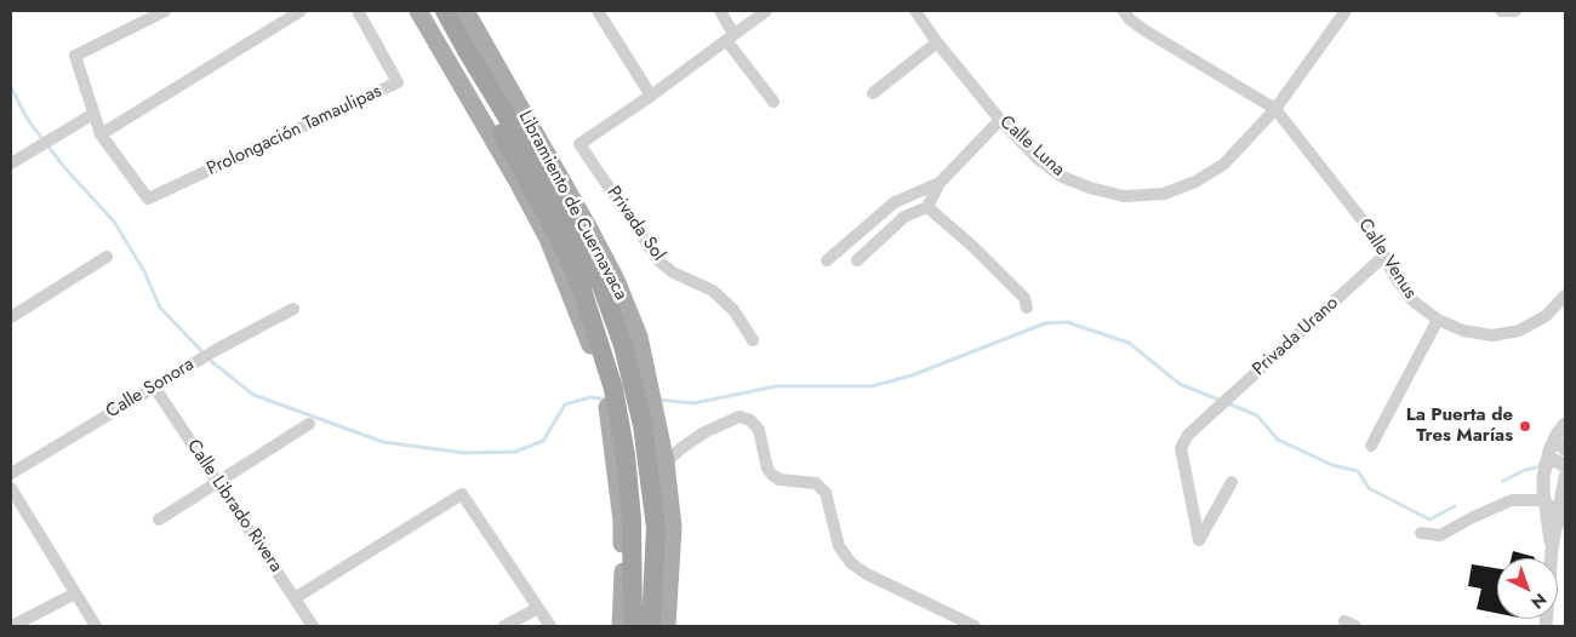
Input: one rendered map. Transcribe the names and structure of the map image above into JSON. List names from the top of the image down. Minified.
{"streets":{"main road":["Libramiento de Cuernavaca"],"street":["Prolongación Tamaulipas","Calle Luna","Privada Sol","Calle Venus","Privada Urano","Calle Sonora","Calle Librado Rivera"]},"crossings":[["Calle Luna","Calle Venus"],["Calle Venus","Privada Urano"],["Calle Sonora","Calle Librado Rivera"]],"places":["La Puerta de Tres Marías"],"north":"bottom right"}
